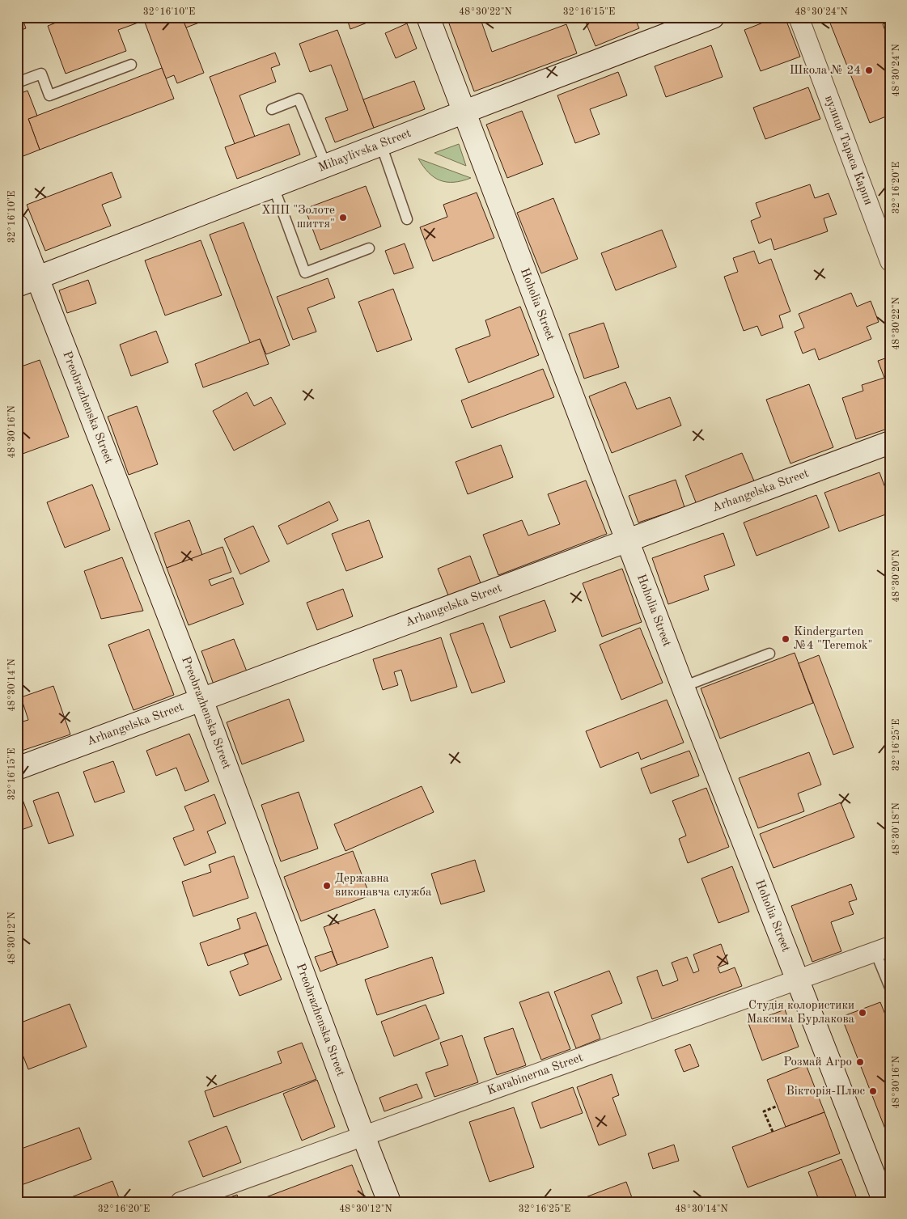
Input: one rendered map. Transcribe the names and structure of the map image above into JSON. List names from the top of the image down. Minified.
{"streets":{"main road":["Mihaylivska Street","Hoholia Street","Preobrazhenska Street","Arhangelska Street"],"street":["вулиця Тараса Карпи","Karabinerna Street"]},"crossings":[["Mihaylivska Street","Hoholia Street"],["Mihaylivska Street","Preobrazhenska Street"],["Hoholia Street","Arhangelska Street"],["Hoholia Street","Karabinerna Street"],["Preobrazhenska Street","Arhangelska Street"],["Preobrazhenska Street","Karabinerna Street"]],"places":["Школа № 24","ХПП \"Золоте шиття\"","Kindergarten №4 \"Teremok\"","Державна виконавча служба","Студія колористики Максима Бурлакова","Розмай Агро","Вікторія-Плюс"],"coordinates":["32°16'10\"E","48°30'22\"N","32°16'15\"E","48°30'24\"N","32°16'20\"E","48°30'16\"N","48°30'20\"N","48°30'14\"N","32°16'25\"E","48°30'18\"N","48°30'12\"N"]}
